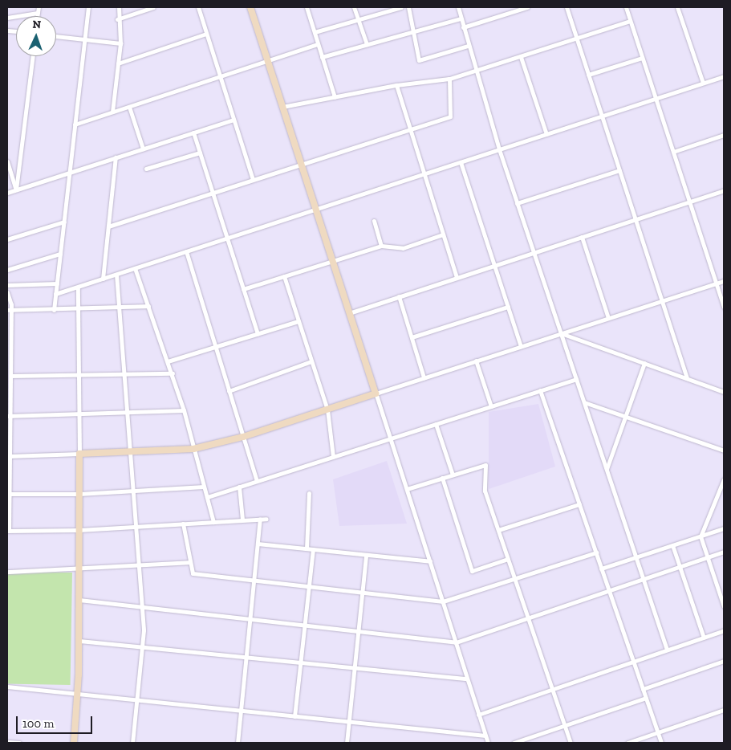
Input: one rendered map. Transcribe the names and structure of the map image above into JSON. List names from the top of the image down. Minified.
{"scale_bar":"100 m","north":"top"}
